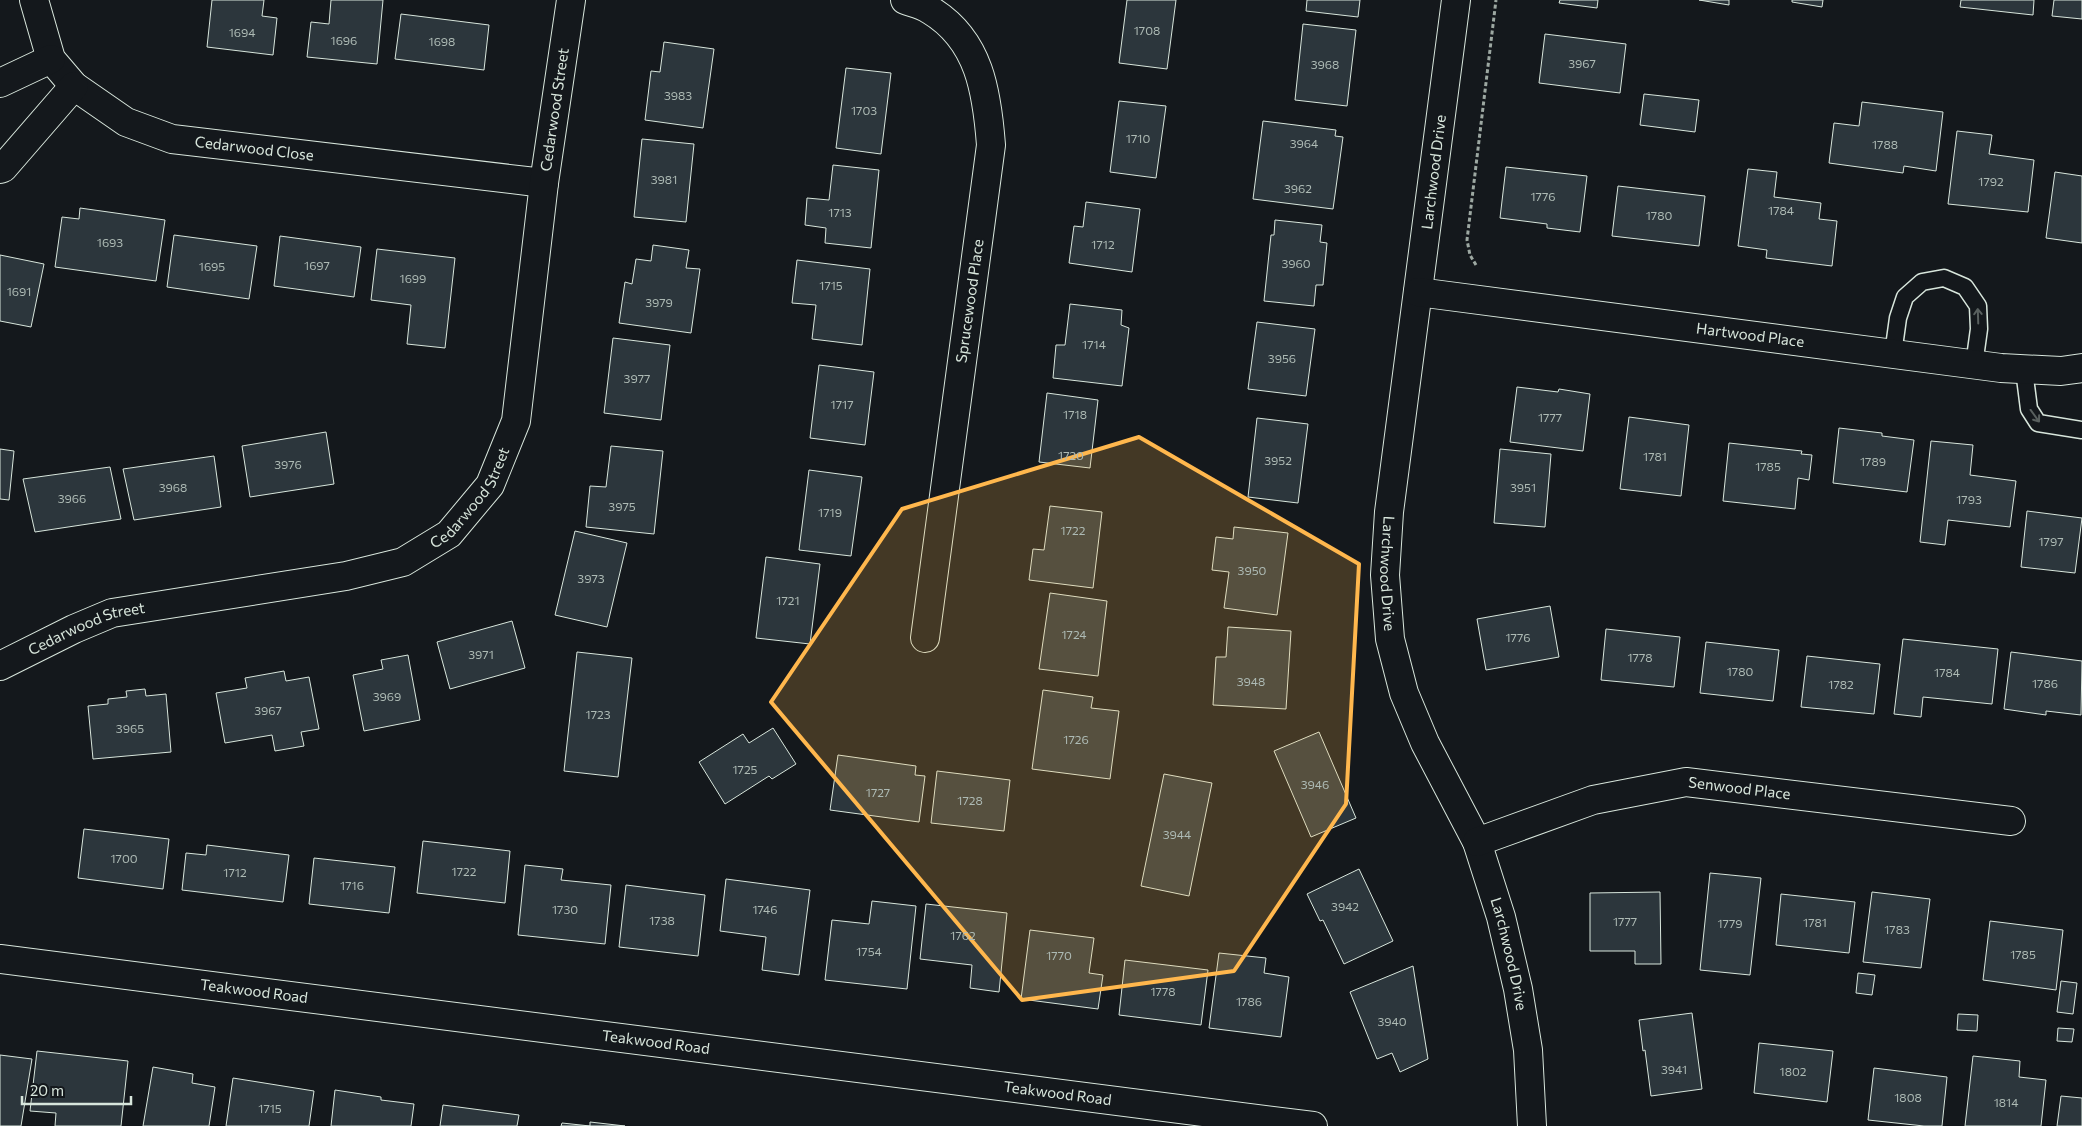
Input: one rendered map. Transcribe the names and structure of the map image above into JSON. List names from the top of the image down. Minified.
{"streets":{"street":["Cedarwood Street","Cedarwood Close","Larchwood Drive","Sprucewood Place","Hartwood Place","Senwood Place","Teakwood Road"]},"crossings":[["Cedarwood Street","Cedarwood Close"],["Larchwood Drive","Hartwood Place"],["Larchwood Drive","Senwood Place"]],"house_numbers":["1708","1694","1696","1698","3967","3968","3983","1703","1710","3964","1788","3981","1792","3962","1776","1784","1713","1780","1693","1712","3960","1697","1695","1699","1715","1691","3979","1714","3956","3977","1717","1718","1777","1720","1781","3952","1789","3976","1785","3968","3951","3966","1793","3975","1719","1722","1797","3950","3973","1721","1724","1776","3971","1778","1780","1784","3948","1786","1782","3969","3967","1723","3965","1726","1725","3946","1727","1728","3944","1700","1722","1712","1716","3942","1730","1746","1738","1777","1781","1779","1783","1762","1754","1785","1770","1778","1786","3940","3941","1802","1808","1814","1715"],"scale_bar":"20 m"}
